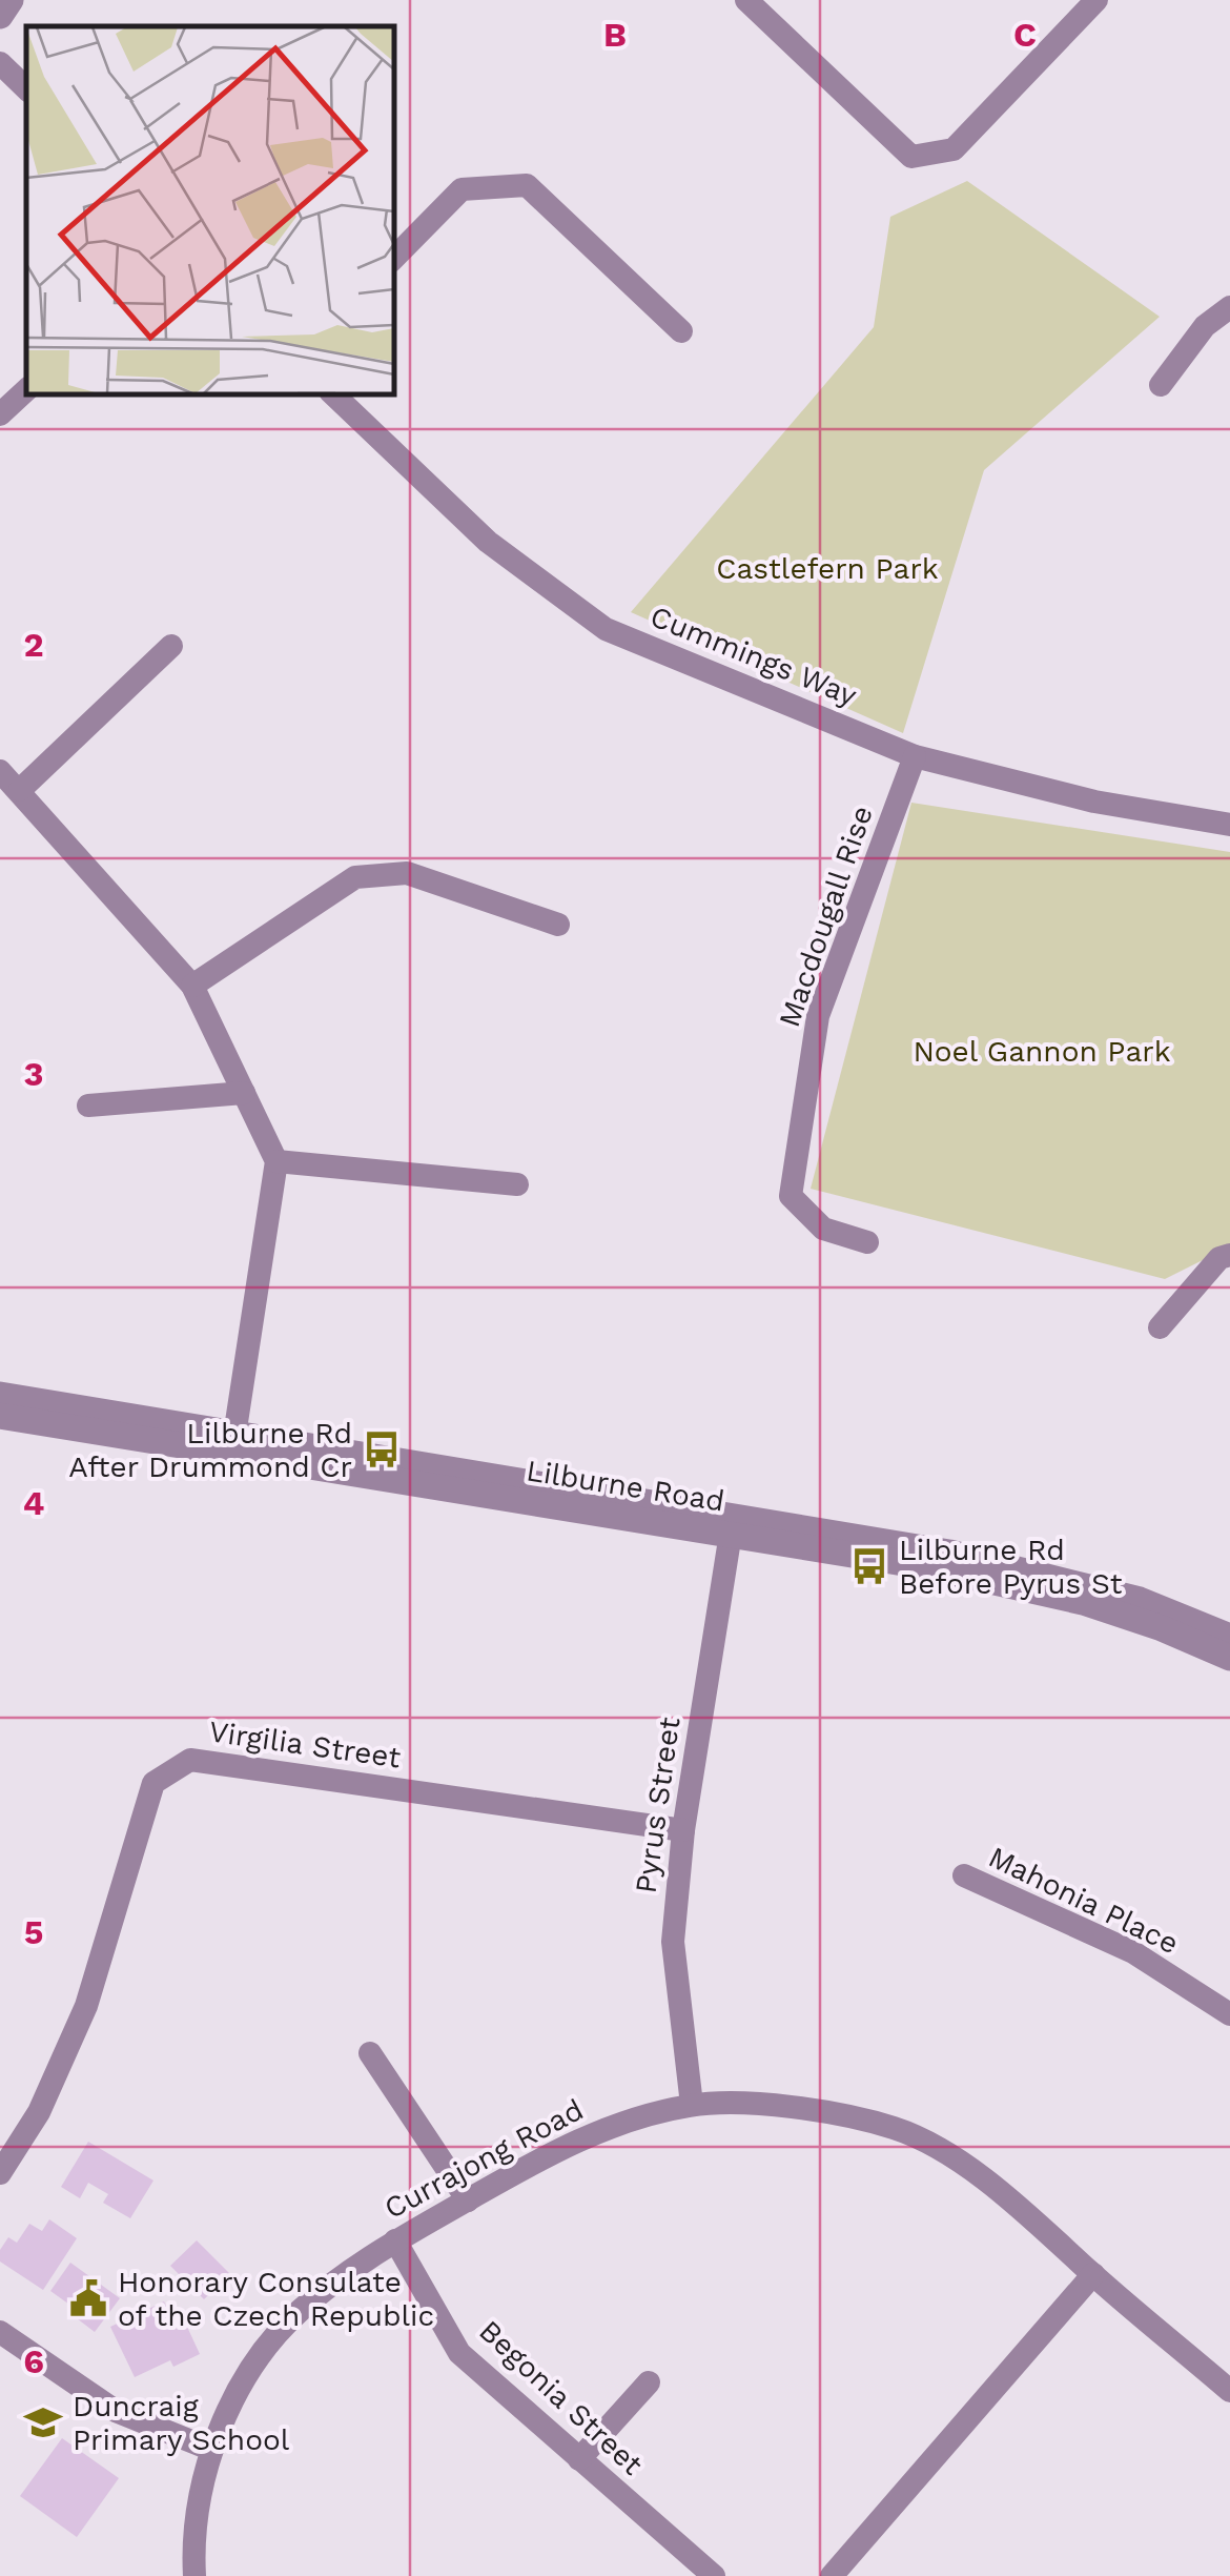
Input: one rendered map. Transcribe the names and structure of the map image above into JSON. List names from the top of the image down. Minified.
{"streets":{"street":["Cummings Way","Macdougall Rise","Lilburne Road","Virgilia Street","Pyrus Street","Mahonia Place","Currajong Road","Begonia Street"]},"crossings":[["Cummings Way","Macdougall Rise"],["Lilburne Road","Pyrus Street"],["Virgilia Street","Pyrus Street"],["Pyrus Street","Currajong Road"],["Currajong Road","Begonia Street"]],"parks":["Castlefern Park","Noel Gannon Park"],"places":{"bus stop":["Lilburne Rd After Drummond Cr","Lilburne Rd Before Pyrus St"],"public building":["Honorary Consulate of the Czech Republic"],"school or university":["Duncraig Primary School"]},"grid":{"columns":["B","C"],"rows":["2","3","4","5","6"]}}
